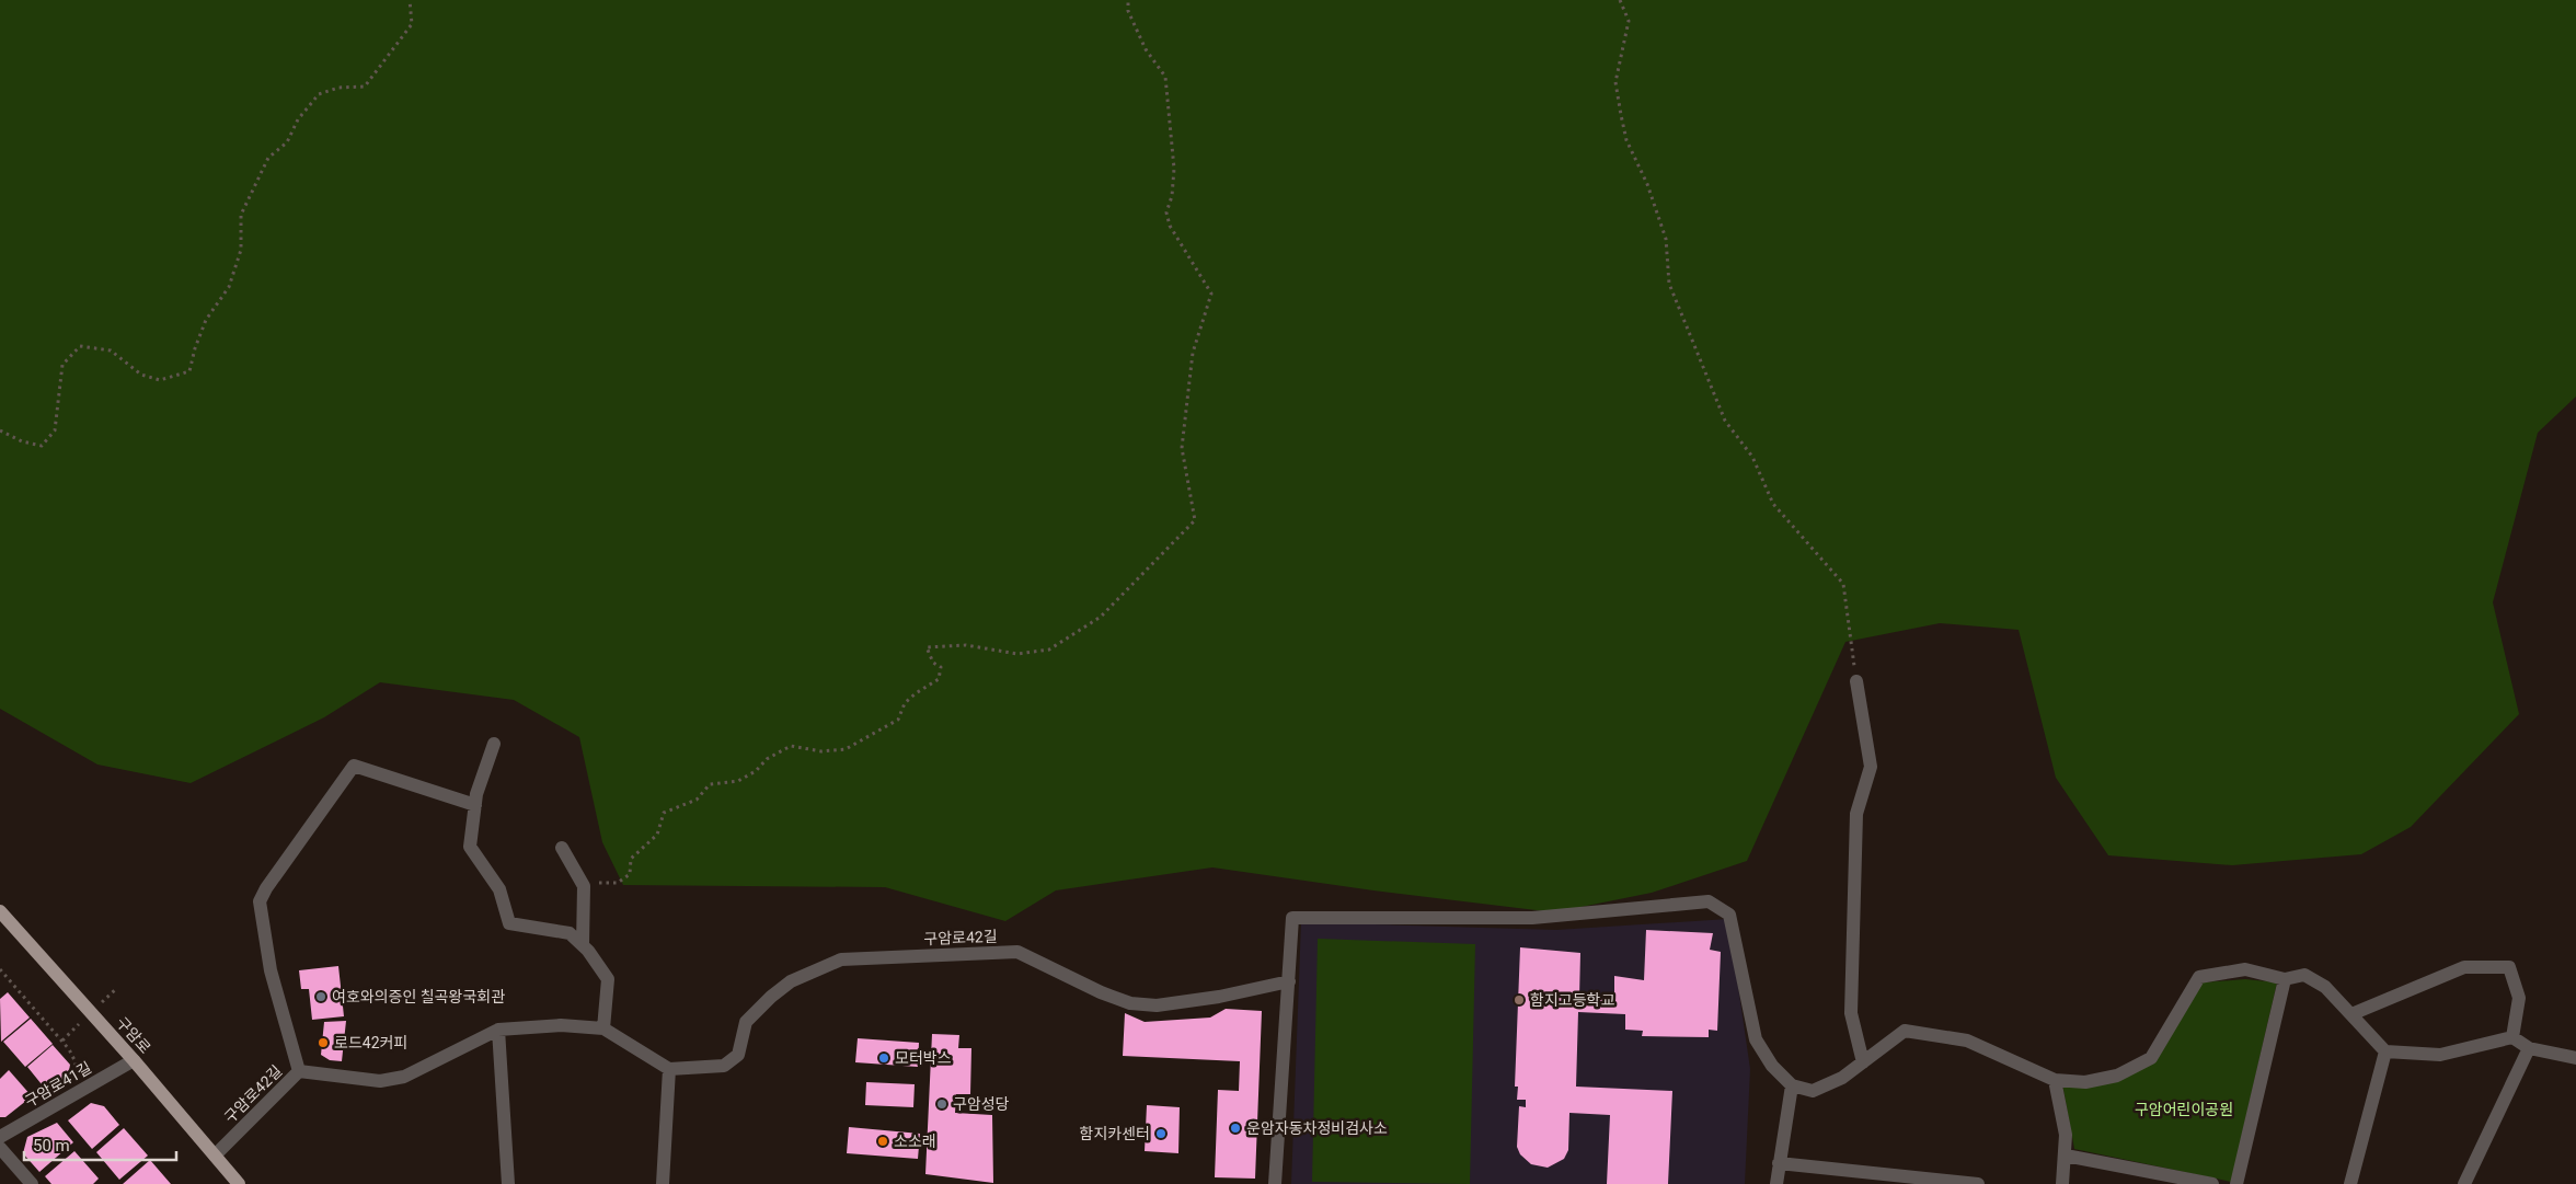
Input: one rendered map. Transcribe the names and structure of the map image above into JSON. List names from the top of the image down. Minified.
{"streets":{"main road":["구암로"],"street":["구암로42길","구암로41길"]},"crossings":[["구암로42길","구암로"],["구암로","구암로41길"]],"parks":["구암어린이공원"],"places":["여호와의증인 칠곡왕국회관","함지고등학교","로드42커피","모터박스","구암성당","운암자동차정비검사소","함지카센터","소소래"],"scale_bar":"50 m"}
